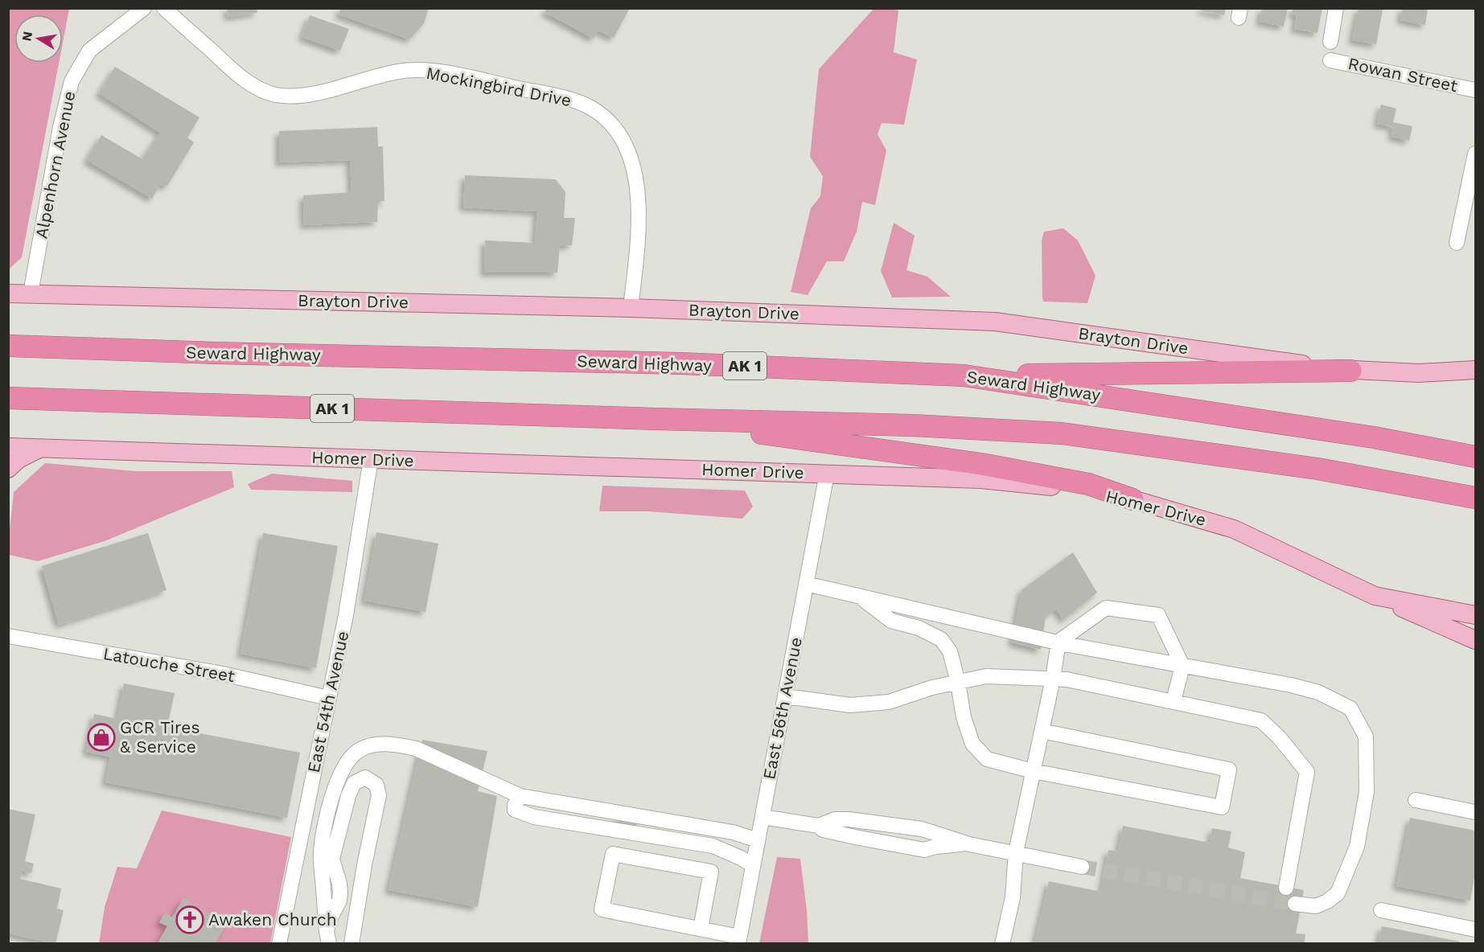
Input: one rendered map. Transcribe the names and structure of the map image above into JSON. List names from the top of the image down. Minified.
{"streets":{"highway":["Seward Highway","AK 1"],"main road":["Brayton Drive","Homer Drive"],"street":["Rowan Street","Mockingbird Drive","Alpenhorn Avenue","Latouche Street","East 54th Avenue","East 56th Avenue"]},"crossings":[["Mockingbird Drive","Brayton Drive"],["Alpenhorn Avenue","Brayton Drive"],["Homer Drive","East 54th Avenue"],["Homer Drive","East 56th Avenue"],["Latouche Street","East 54th Avenue"]],"places":{"shop":["GCR Tires & Service"],"church":["Awaken Church"]},"north":"left"}
